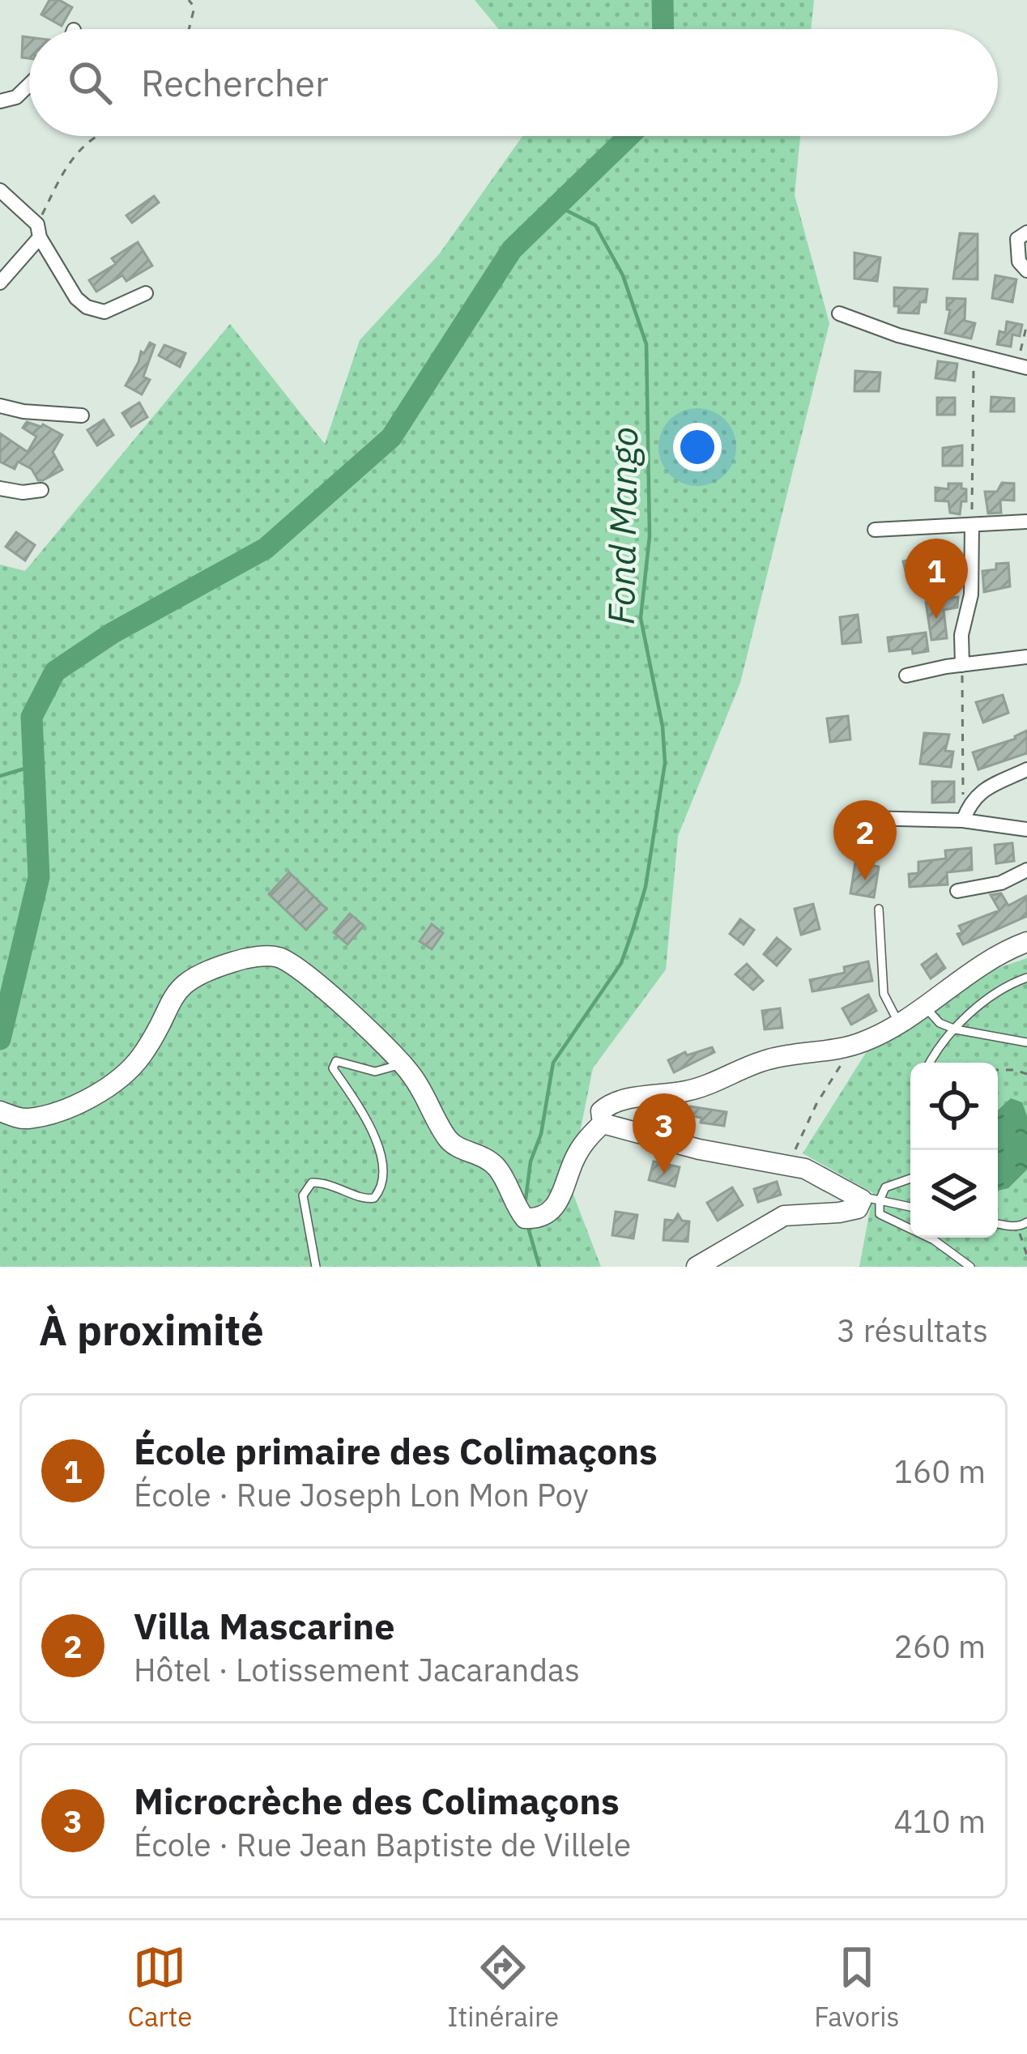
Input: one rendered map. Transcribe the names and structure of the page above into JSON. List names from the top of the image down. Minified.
{"water":["Fond Mango"],"page":{"search":"Rechercher","pins":["1","2","3"],"heading":["À proximité","3 résultats"],"list":[{"mark":"1","name":"École primaire des Colimaçons","note":"École · Rue Joseph Lon Mon Poy","value":"160 m"},{"mark":"2","name":"Villa Mascarine","note":"Hôtel · Lotissement Jacarandas","value":"260 m"},{"mark":"3","name":"Microcrèche des Colimaçons","note":"École · Rue Jean Baptiste de Villele","value":"410 m"}],"nav":["Carte","Itinéraire","Favoris"]}}
